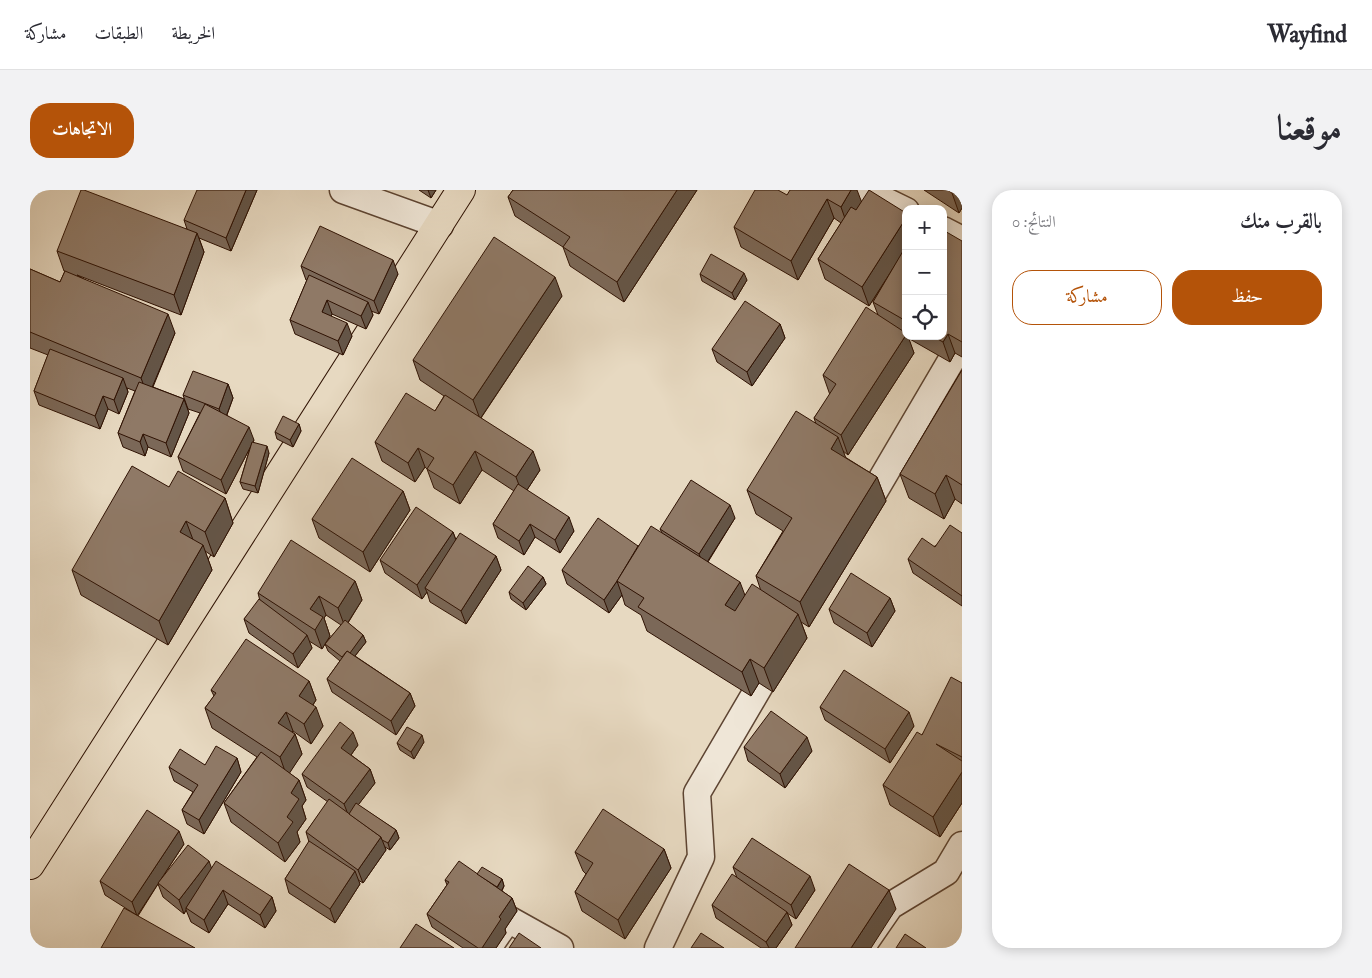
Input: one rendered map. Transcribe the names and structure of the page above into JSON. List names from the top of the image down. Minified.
{"page":{"header":"Wayfind","nav":["الخريطة","الطبقات","مشاركة"],"title":"موقعنا","buttons":["الاتجاهات",["حفظ","مشاركة"]],"heading":["بالقرب منك","النتائج: 0"],"map_buttons":["+","−"]}}
